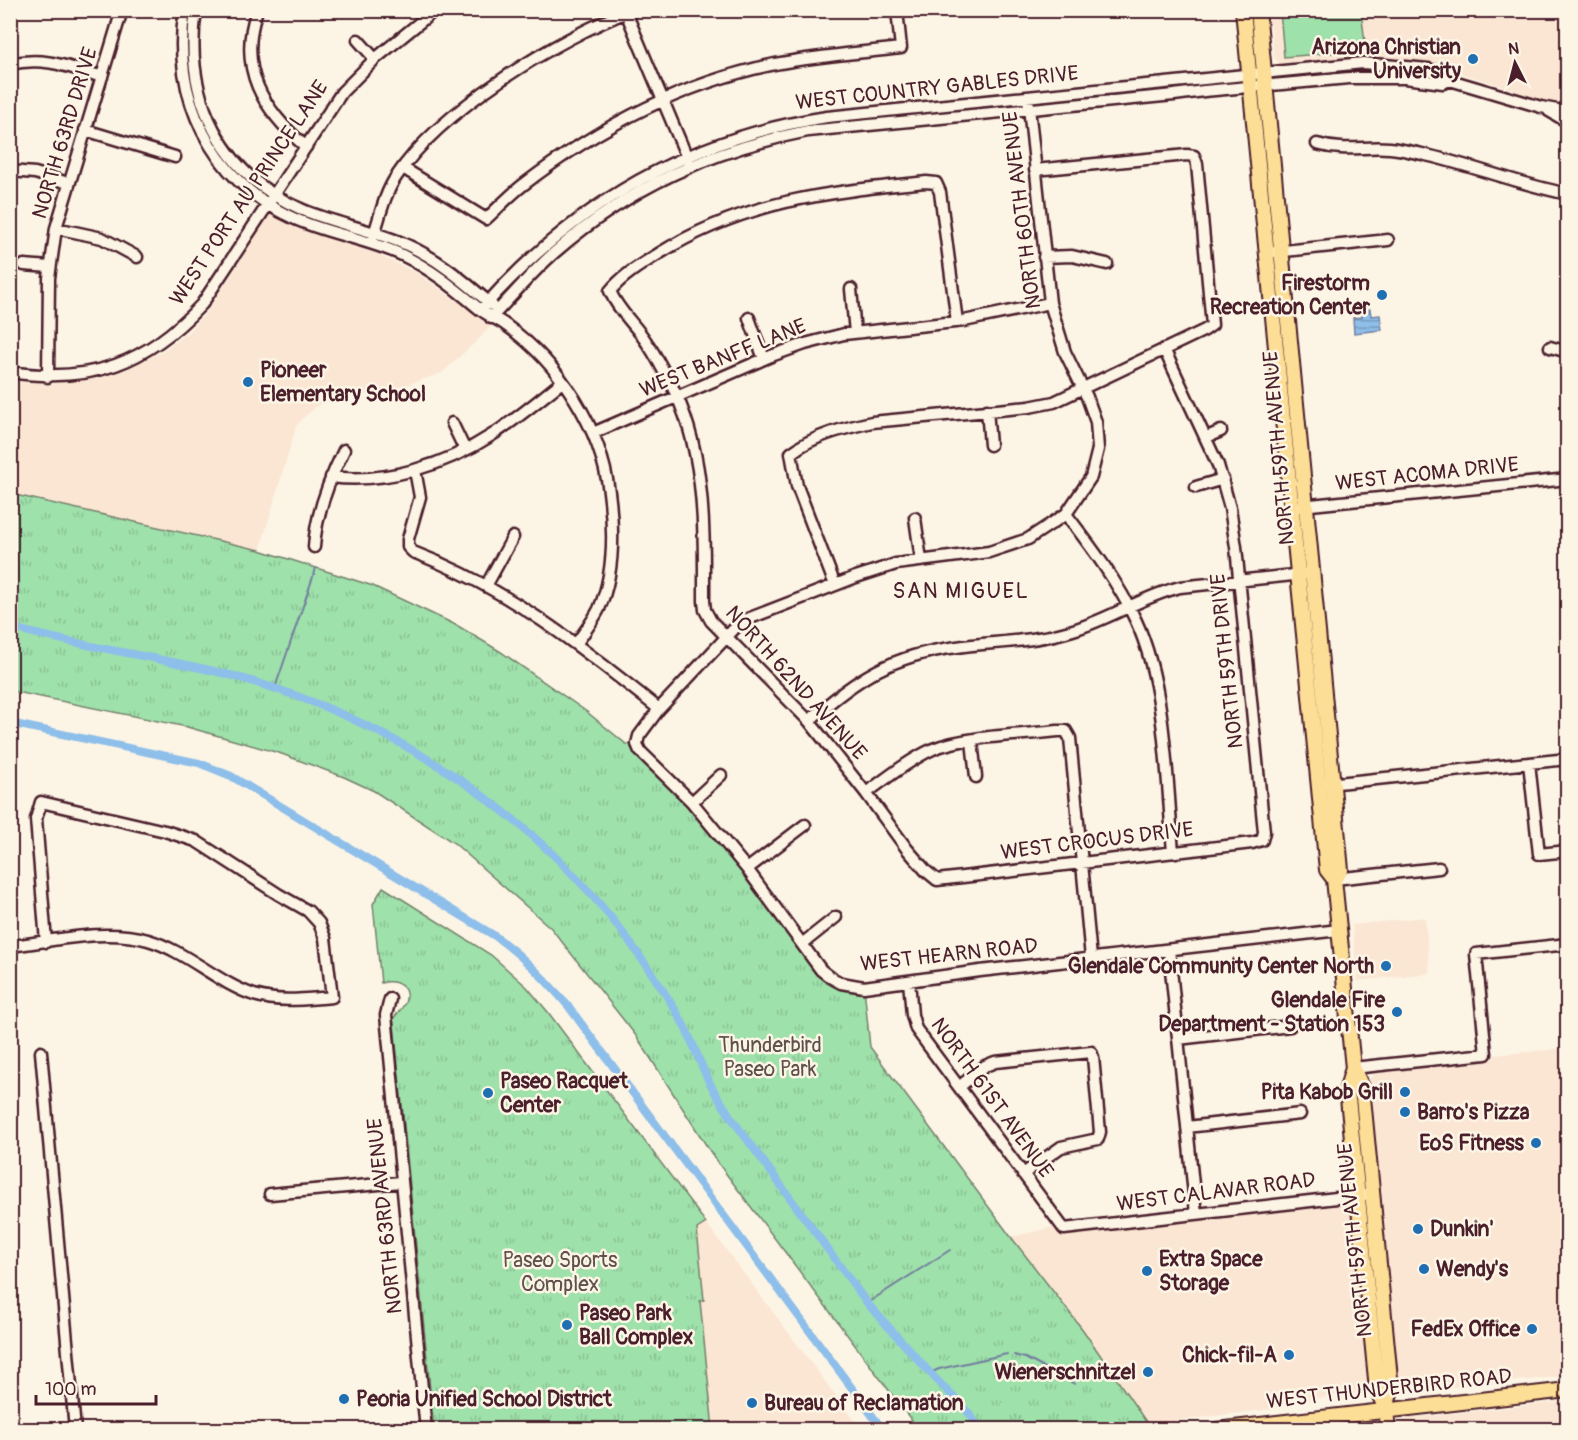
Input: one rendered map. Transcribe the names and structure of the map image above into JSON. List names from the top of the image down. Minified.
{"streets":{"main road":["NORTH 59TH AVENUE","WEST THUNDERBIRD ROAD"],"street":["WEST COUNTRY GABLES DRIVE","NORTH 63RD DRIVE","WEST PORT AU PRINCE LANE","NORTH 60TH AVENUE","WEST BANFF LANE","WEST ACOMA DRIVE","NORTH 59TH DRIVE","NORTH 62ND AVENUE","WEST CROCUS DRIVE","WEST HEARN ROAD","NORTH 61ST AVENUE","WEST CALAVAR ROAD","NORTH 63RD AVENUE"]},"crossings":[["WEST COUNTRY GABLES DRIVE","NORTH 60TH AVENUE"],["WEST COUNTRY GABLES DRIVE","NORTH 59TH AVENUE"],["NORTH 63RD DRIVE","WEST PORT AU PRINCE LANE"],["NORTH 60TH AVENUE","WEST BANFF LANE"],["WEST BANFF LANE","NORTH 62ND AVENUE"],["NORTH 59TH AVENUE","WEST ACOMA DRIVE"],["NORTH 59TH AVENUE","WEST HEARN ROAD"],["NORTH 59TH AVENUE","WEST CALAVAR ROAD"],["NORTH 59TH AVENUE","WEST THUNDERBIRD ROAD"],["NORTH 59TH DRIVE","WEST CROCUS DRIVE"],["NORTH 62ND AVENUE","WEST CROCUS DRIVE"],["WEST HEARN ROAD","NORTH 61ST AVENUE"],["NORTH 61ST AVENUE","WEST CALAVAR ROAD"]],"districts":["SAN MIGUEL"],"parks":["Thunderbird Paseo Park","Paseo Sports Complex"],"places":["Arizona Christian University","Firestorm Recreation Center","Pioneer Elementary School","Glendale Community Center North","Glendale Fire Department - Station 153","Pita Kabob Grill","Paseo Racquet Center","Barro's Pizza","EoS Fitness","Dunkin'","Wendy's","Extra Space Storage","Paseo Park Ball Complex","FedEx Office","Chick-fil-A","Wienerschnitzel","Peoria Unified School District","Bureau of Reclamation"],"scale_bar":"100 m","north":"top"}
